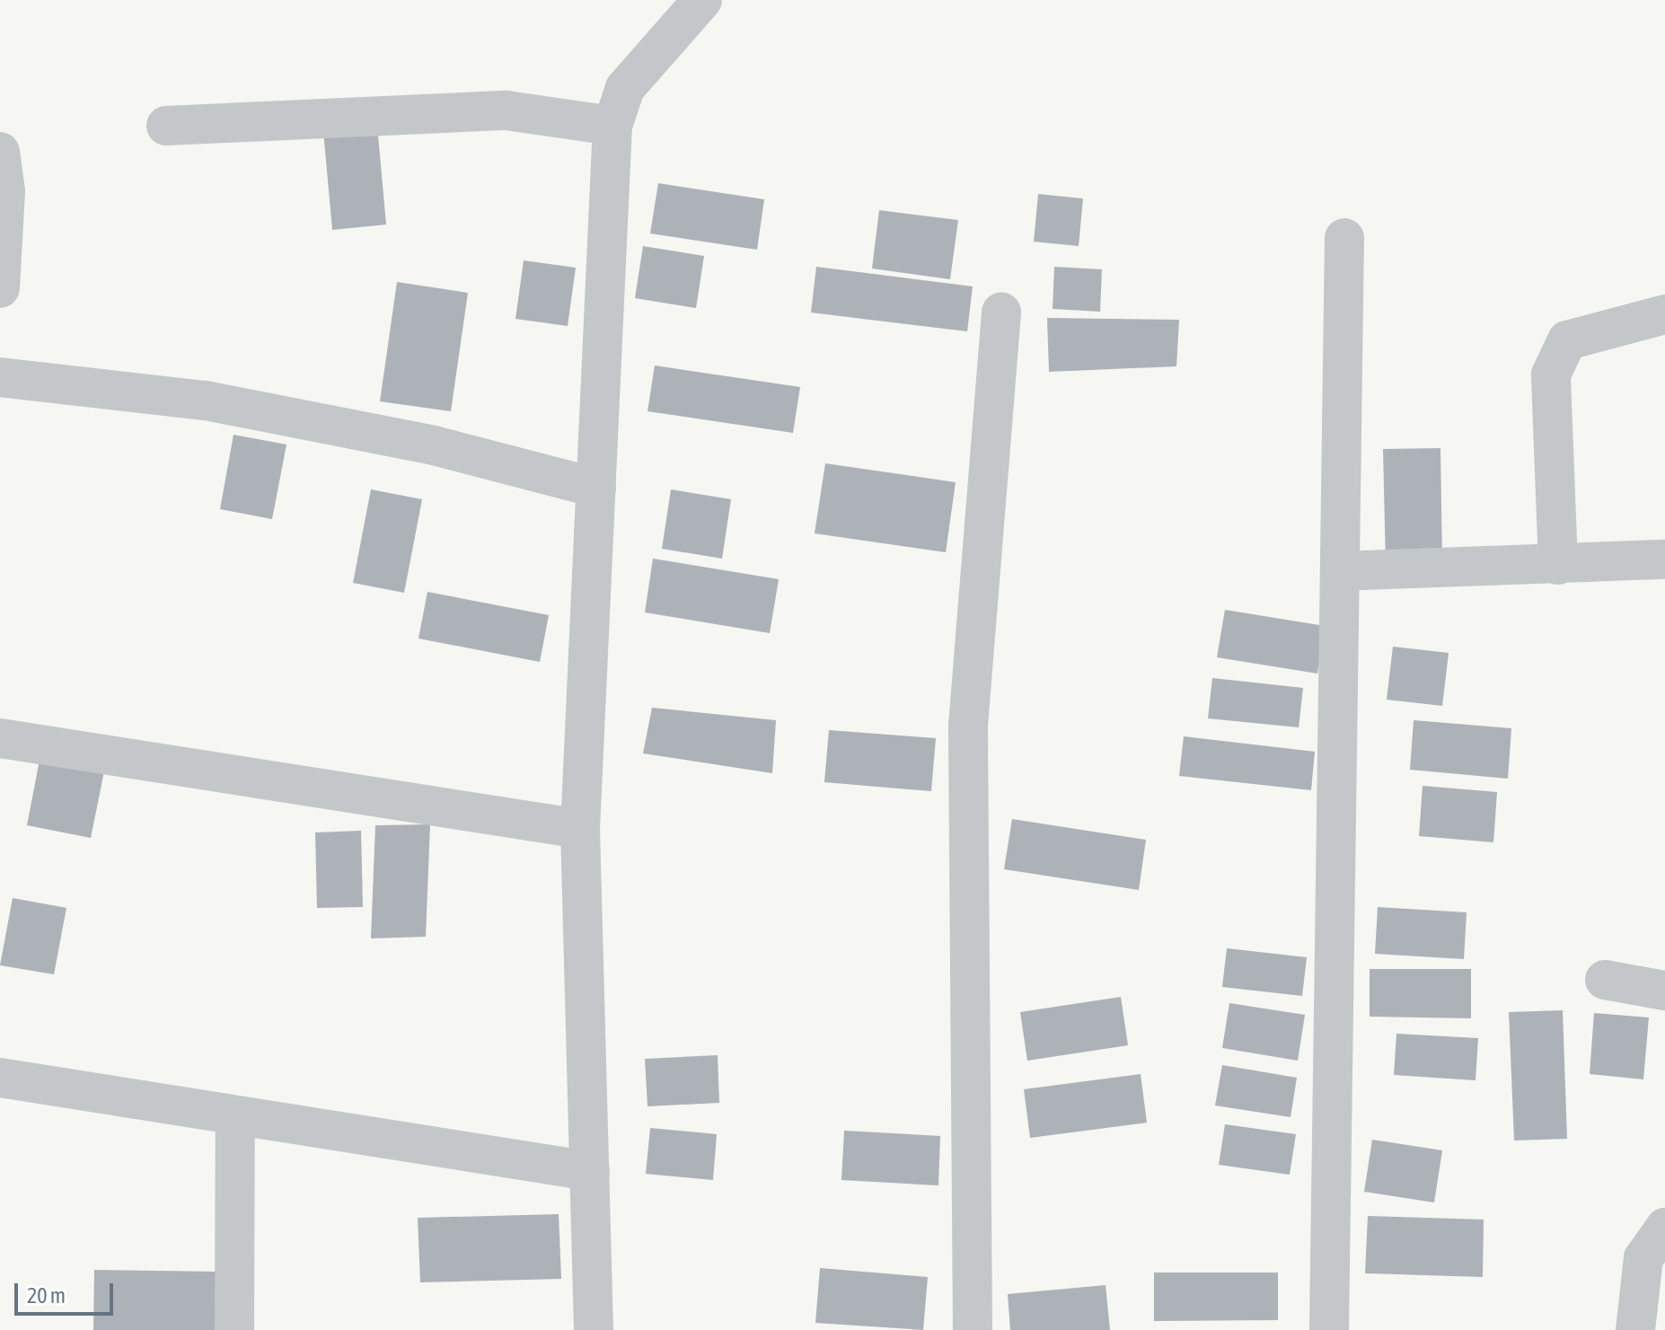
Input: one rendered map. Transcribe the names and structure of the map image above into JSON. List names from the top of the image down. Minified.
{"scale_bar":"20 m"}
